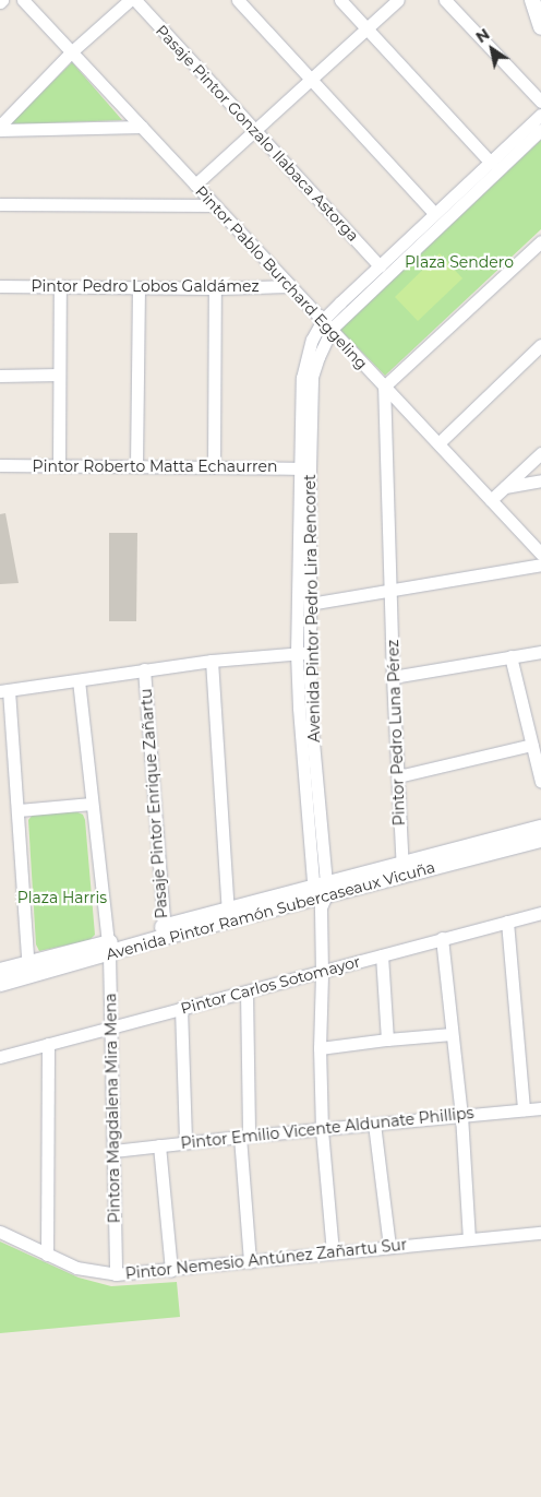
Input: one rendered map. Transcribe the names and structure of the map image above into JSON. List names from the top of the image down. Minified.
{"streets":{"street":["Pasaje Pintor Gonzalo Ilabaca Astorga","Pintor Pablo Burchard Eggeling","Pintor Pedro Lobos Galdámez","Pintor Roberto Matta Echaurren","Avenida Pintor Pedro Lira Rencoret","Pintor Pedro Luna Pérez","Pasaje Pintor Enrique Zañartu","Avenida Pintor Ramón Subercaseaux Vicuña","Pintor Carlos Sotomayor","Pintora Magdalena Mira Mena","Pintor Emilio Vicente Aldunate Phillips","Pintor Nemesio Antúnez Zañartu Sur"]},"crossings":[["Pasaje Pintor Gonzalo Ilabaca Astorga","Avenida Pintor Pedro Lira Rencoret"],["Pintor Pablo Burchard Eggeling","Pintor Pedro Lobos Galdámez"],["Pintor Pablo Burchard Eggeling","Avenida Pintor Pedro Lira Rencoret"],["Pintor Pablo Burchard Eggeling","Pintor Pedro Luna Pérez"],["Pintor Roberto Matta Echaurren","Avenida Pintor Pedro Lira Rencoret"],["Avenida Pintor Pedro Lira Rencoret","Avenida Pintor Ramón Subercaseaux Vicuña"],["Avenida Pintor Pedro Lira Rencoret","Pintor Carlos Sotomayor"],["Avenida Pintor Pedro Lira Rencoret","Pintor Emilio Vicente Aldunate Phillips"],["Avenida Pintor Pedro Lira Rencoret","Pintor Nemesio Antúnez Zañartu Sur"],["Pintor Pedro Luna Pérez","Avenida Pintor Ramón Subercaseaux Vicuña"],["Pasaje Pintor Enrique Zañartu","Avenida Pintor Ramón Subercaseaux Vicuña"],["Avenida Pintor Ramón Subercaseaux Vicuña","Pintora Magdalena Mira Mena"],["Pintor Carlos Sotomayor","Pintora Magdalena Mira Mena"],["Pintora Magdalena Mira Mena","Pintor Emilio Vicente Aldunate Phillips"],["Pintora Magdalena Mira Mena","Pintor Nemesio Antúnez Zañartu Sur"]],"parks":["Plaza Sendero","Plaza Harris"],"north":"top left"}
